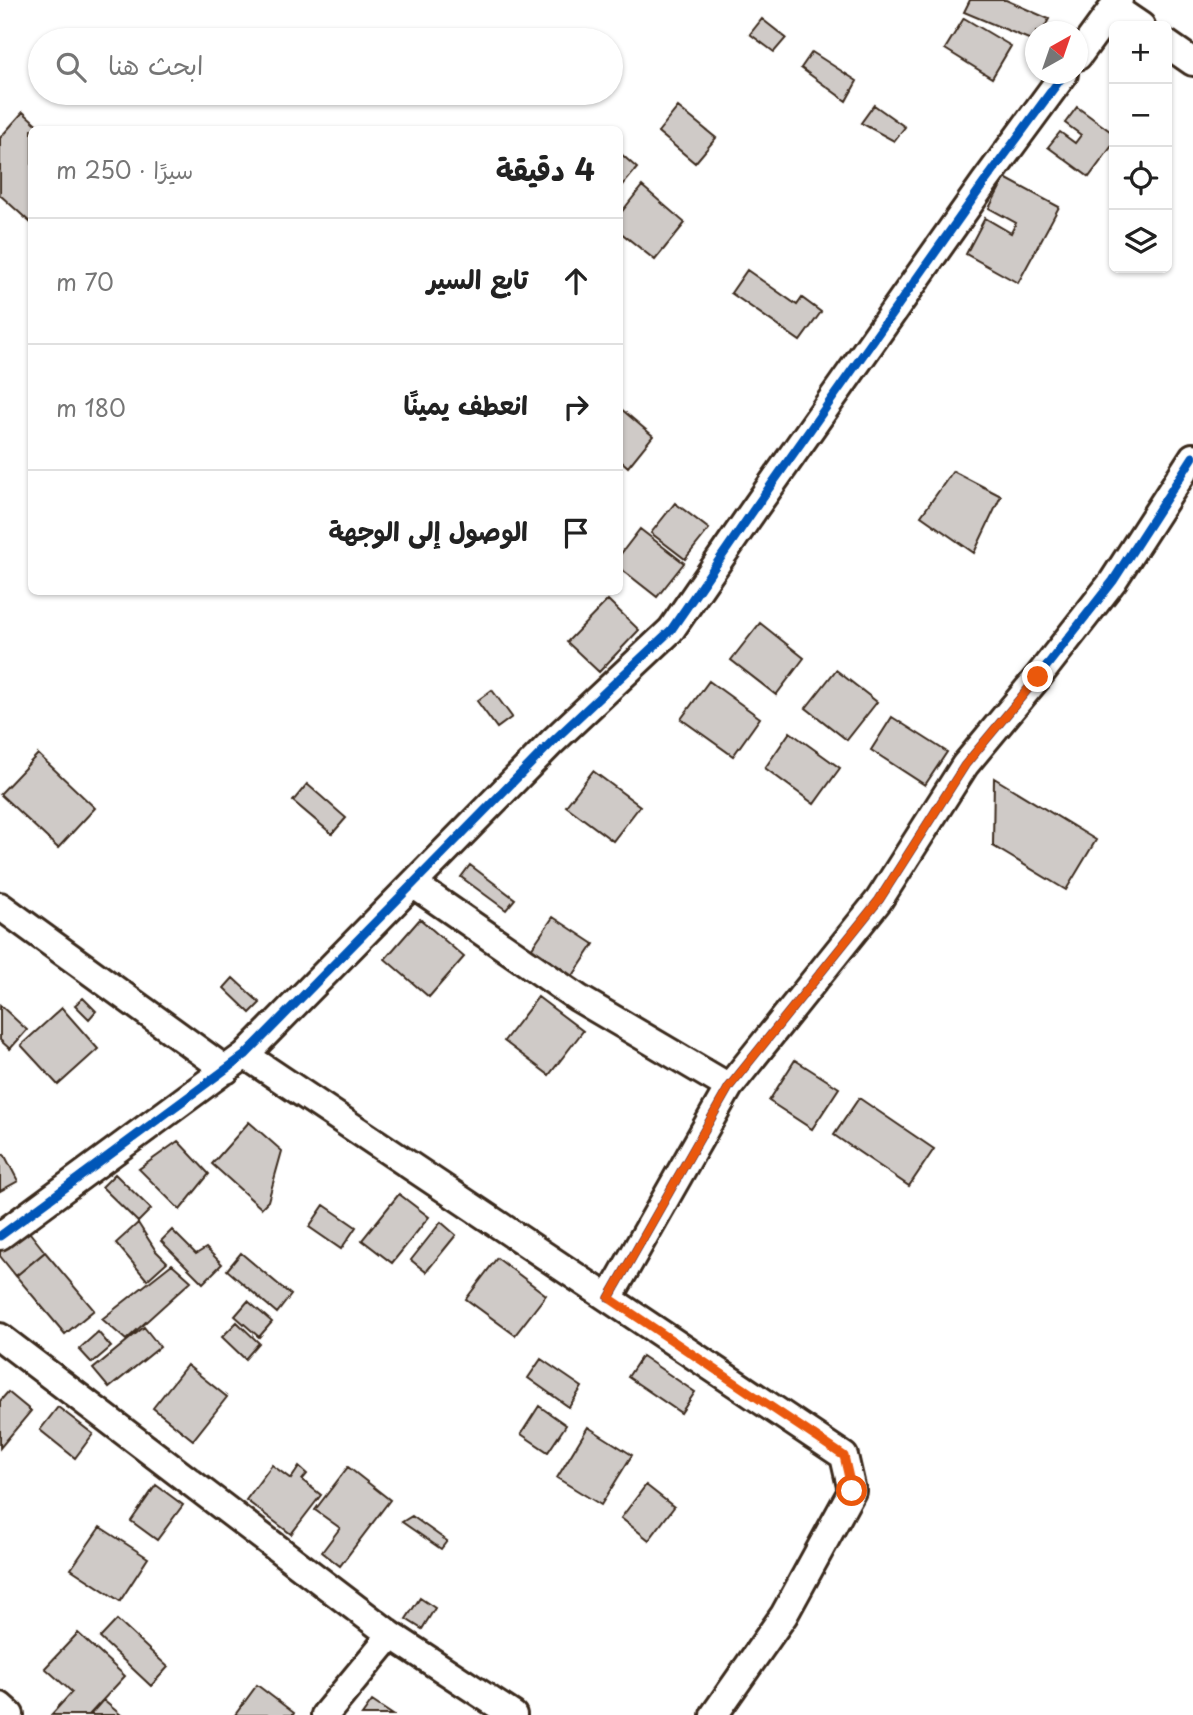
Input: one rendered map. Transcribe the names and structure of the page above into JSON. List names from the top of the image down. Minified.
{"north":"top right","page":{"map_buttons":["+","−"],"search":"ابحث هنا","heading":["4 دقيقة","سيرًا · 250 m"],"list":[["تابع السير","70 m"],["انعطف يمينًا","180 m"],"الوصول إلى الوجهة"]}}
